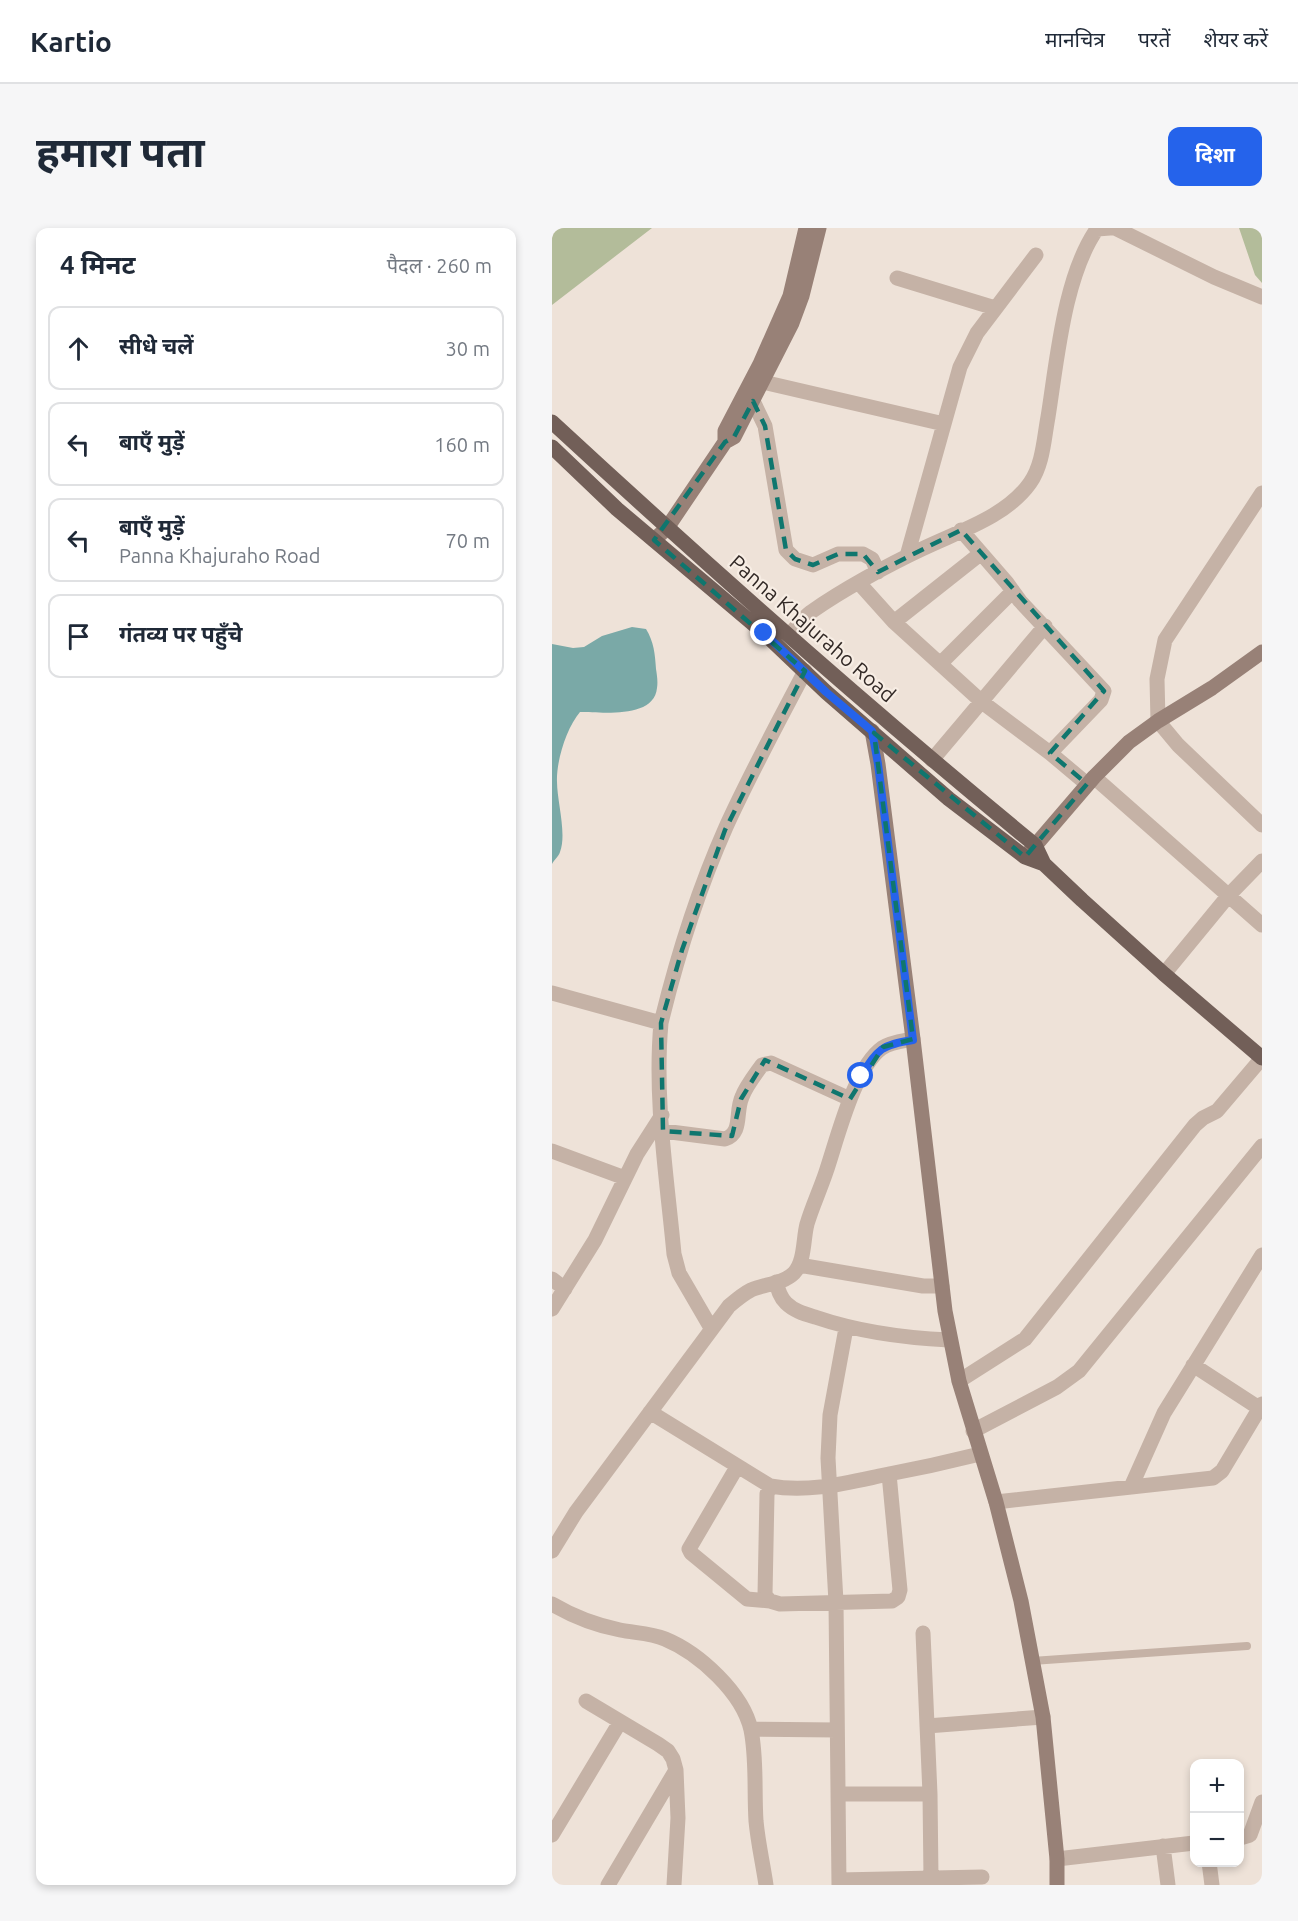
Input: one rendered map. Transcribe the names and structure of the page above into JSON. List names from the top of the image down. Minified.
{"streets":{"main road":["Panna Khajuraho Road"]},"page":{"header":"Kartio","nav":["मानचित्र","परतें","शेयर करें"],"buttons":"दिशा","title":"हमारा पता","heading":["4 मिनट","पैदल · 260 m"],"list":[["सीधे चलें","30 m"],["बाएँ मुड़ें","160 m"],["बाएँ मुड़ें","Panna Khajuraho Road","70 m"],"गंतव्य पर पहुँचे"],"map_buttons":["+","−"]}}
